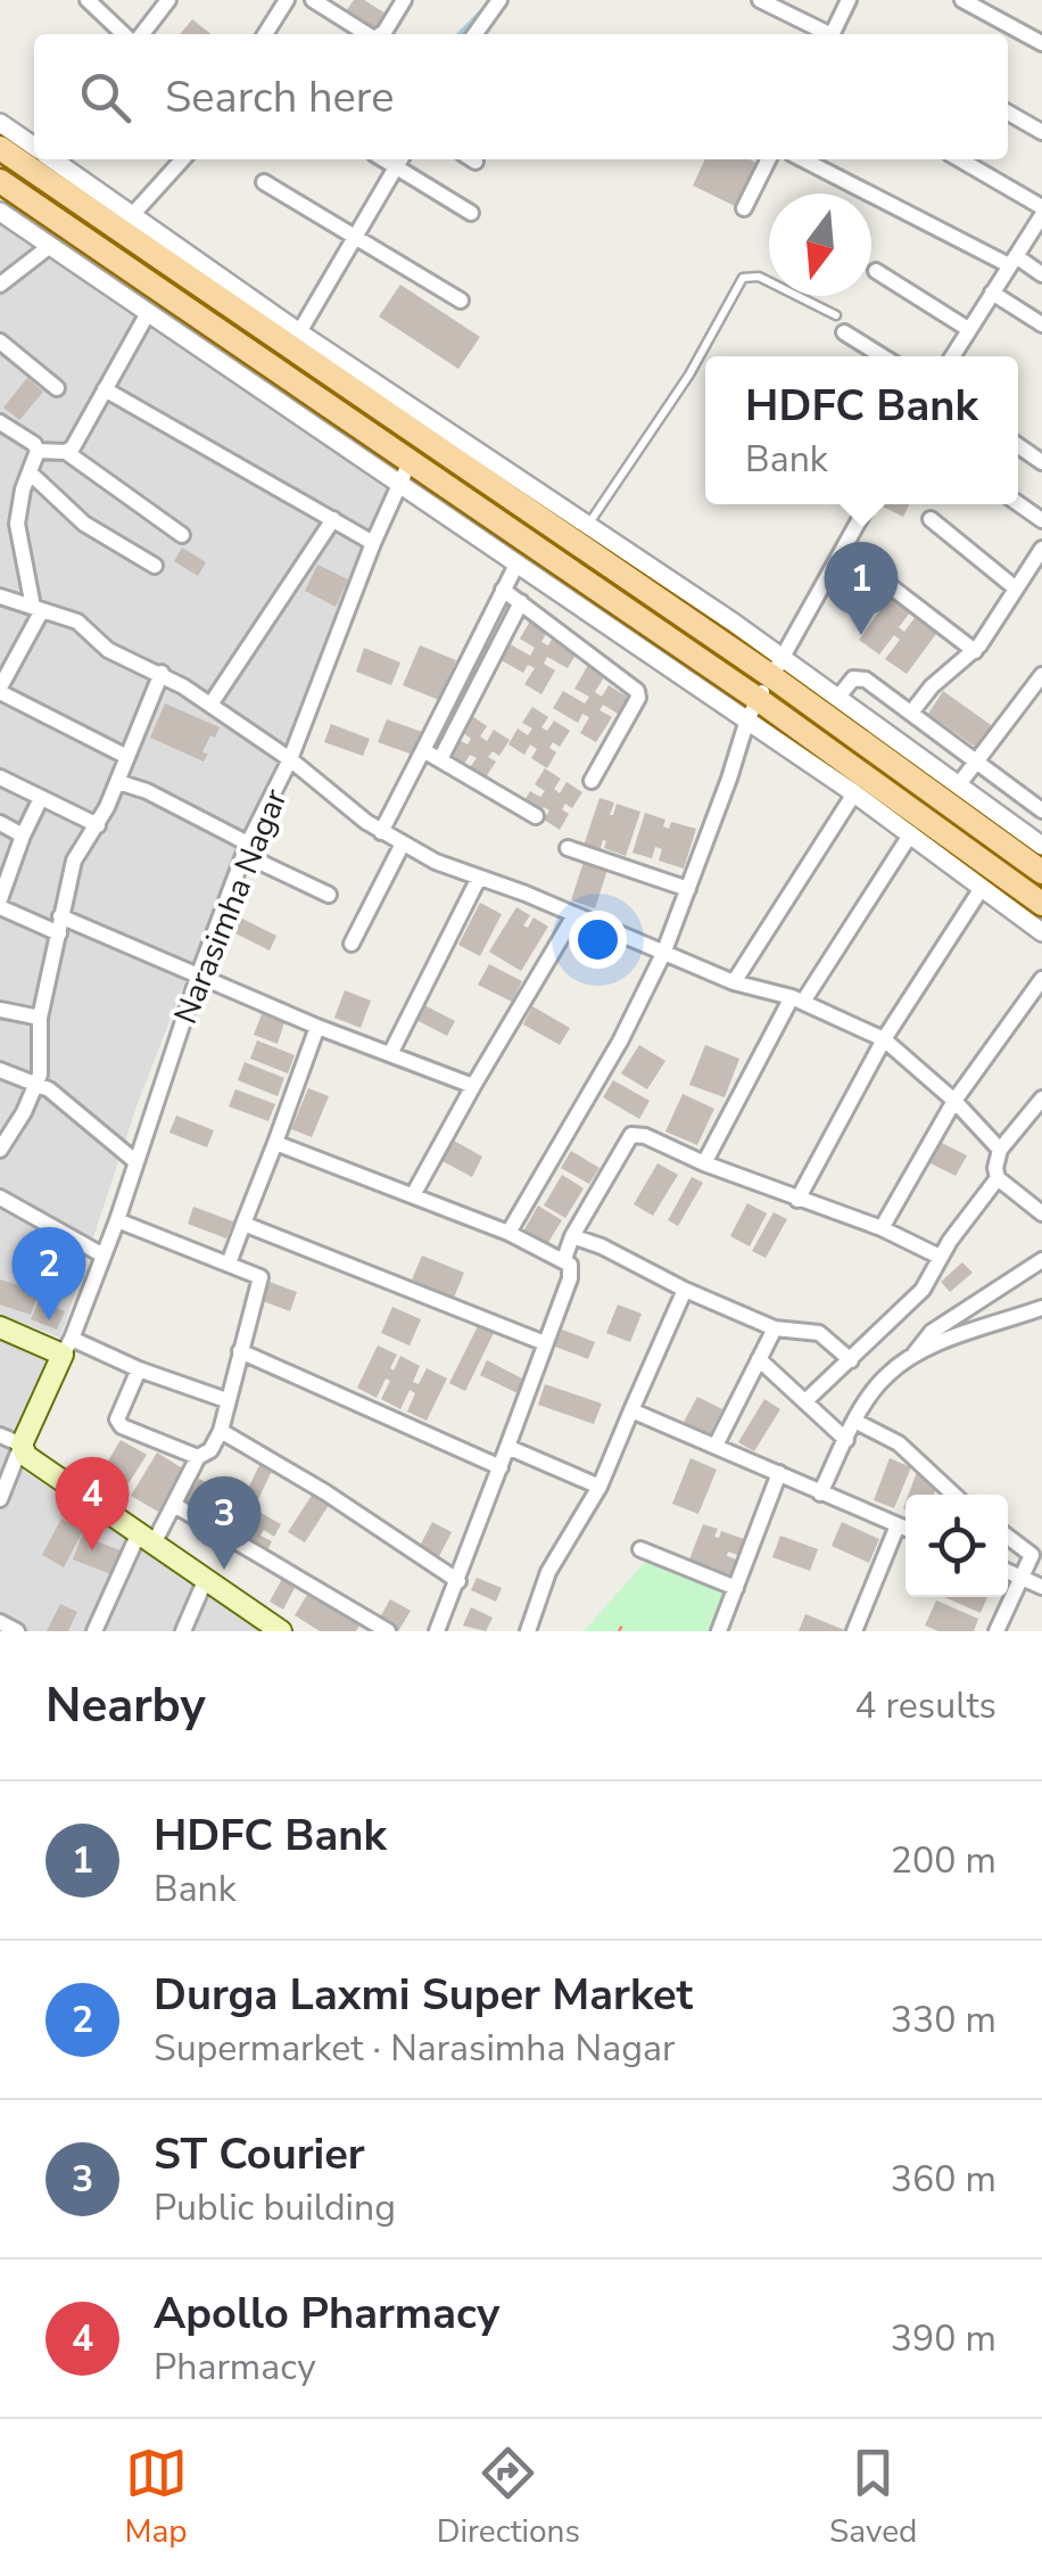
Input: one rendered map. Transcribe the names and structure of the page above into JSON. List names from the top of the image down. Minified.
{"streets":{"street":["Narasimha Nagar"]},"north":"bottom","page":{"search":"Search here","popup":["HDFC Bank","Bank"],"pins":["1","2","4","3"],"heading":["Nearby","4 results"],"list":[{"mark":"1","name":"HDFC Bank","note":"Bank","value":"200 m"},{"mark":"2","name":"Durga Laxmi Super Market","note":"Supermarket · Narasimha Nagar","value":"330 m"},{"mark":"3","name":"ST Courier","note":"Public building","value":"360 m"},{"mark":"4","name":"Apollo Pharmacy","note":"Pharmacy","value":"390 m"}],"nav":["Map","Directions","Saved"]}}
